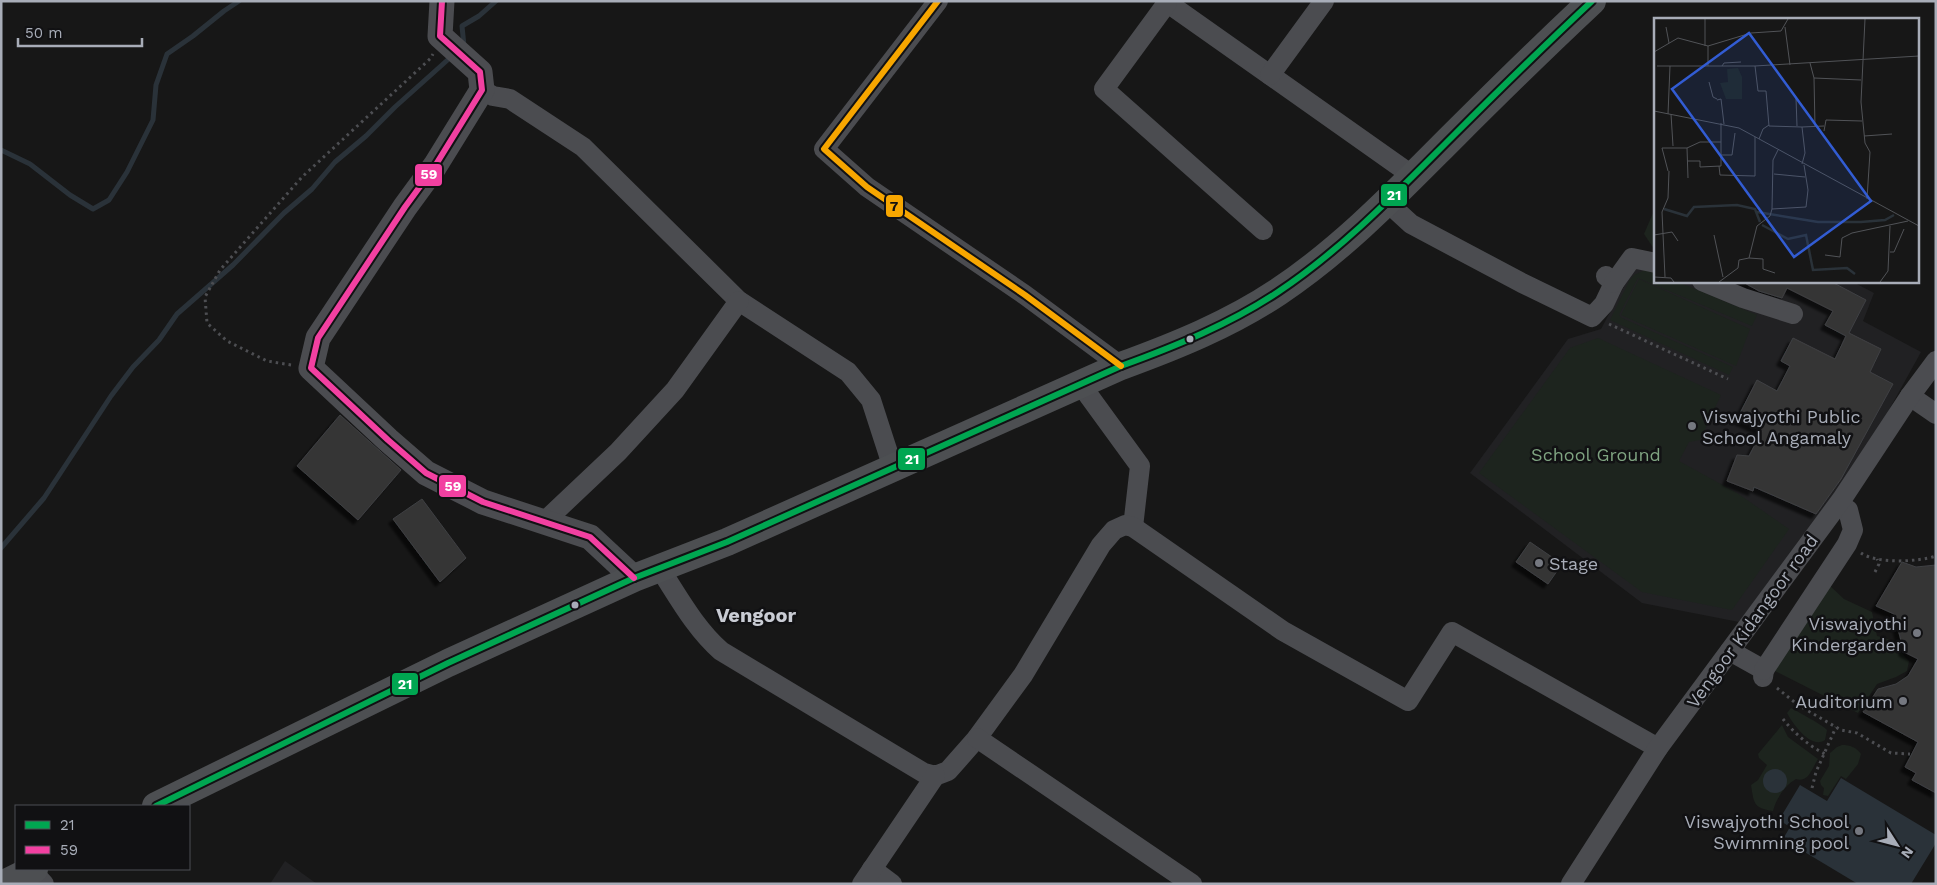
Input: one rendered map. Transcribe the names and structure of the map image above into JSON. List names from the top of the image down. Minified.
{"streets":{"street":["Vengoor Kidangoor road"]},"districts":["Vengoor"],"parks":["School Ground"],"places":["Viswajyothi Public School Angamaly","Stage","Viswajyothi Kindergarden","Auditorium","Viswajyothi School Swimming pool"],"lines":["transit line 21","transit line 59","transit line 7"],"legend":["21","59"],"scale_bar":"50 m","north":"bottom right"}
